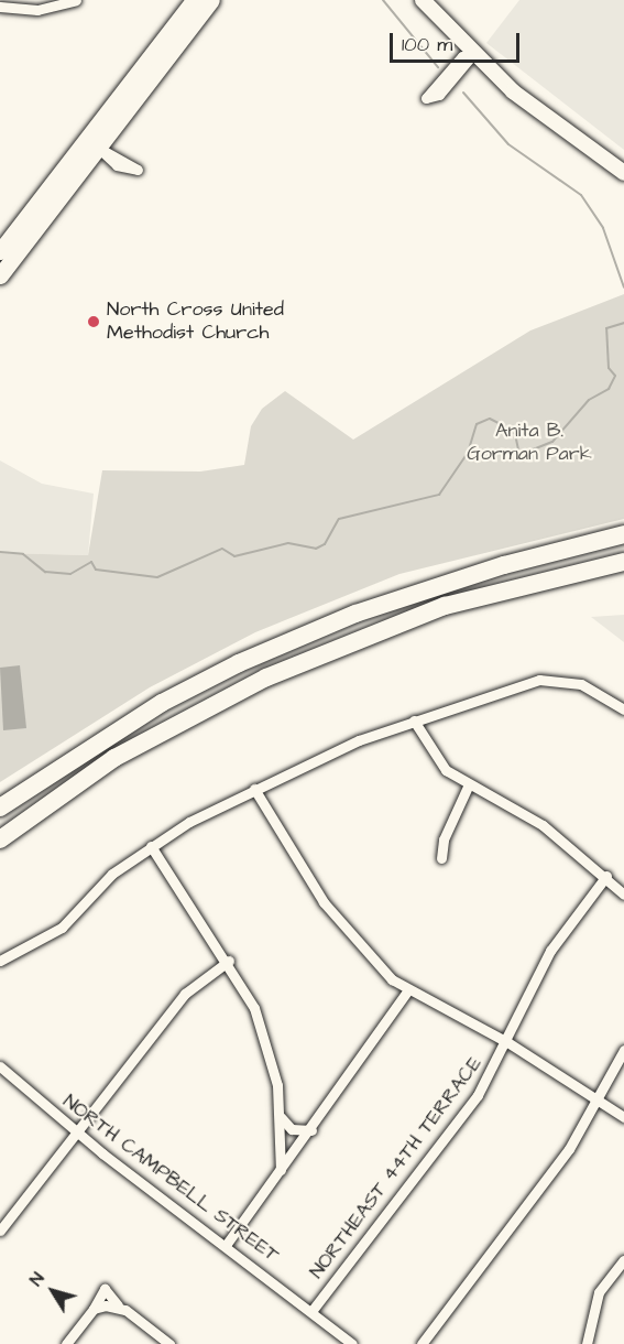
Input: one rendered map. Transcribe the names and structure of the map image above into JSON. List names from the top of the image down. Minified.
{"streets":{"street":["NORTHEAST 44TH TERRACE","NORTH CAMPBELL STREET"]},"crossings":[["NORTHEAST 44TH TERRACE","NORTH CAMPBELL STREET"]],"parks":["Anita B. Gorman Park"],"places":["North Cross United Methodist Church"],"scale_bar":"100 m","north":"top left"}
